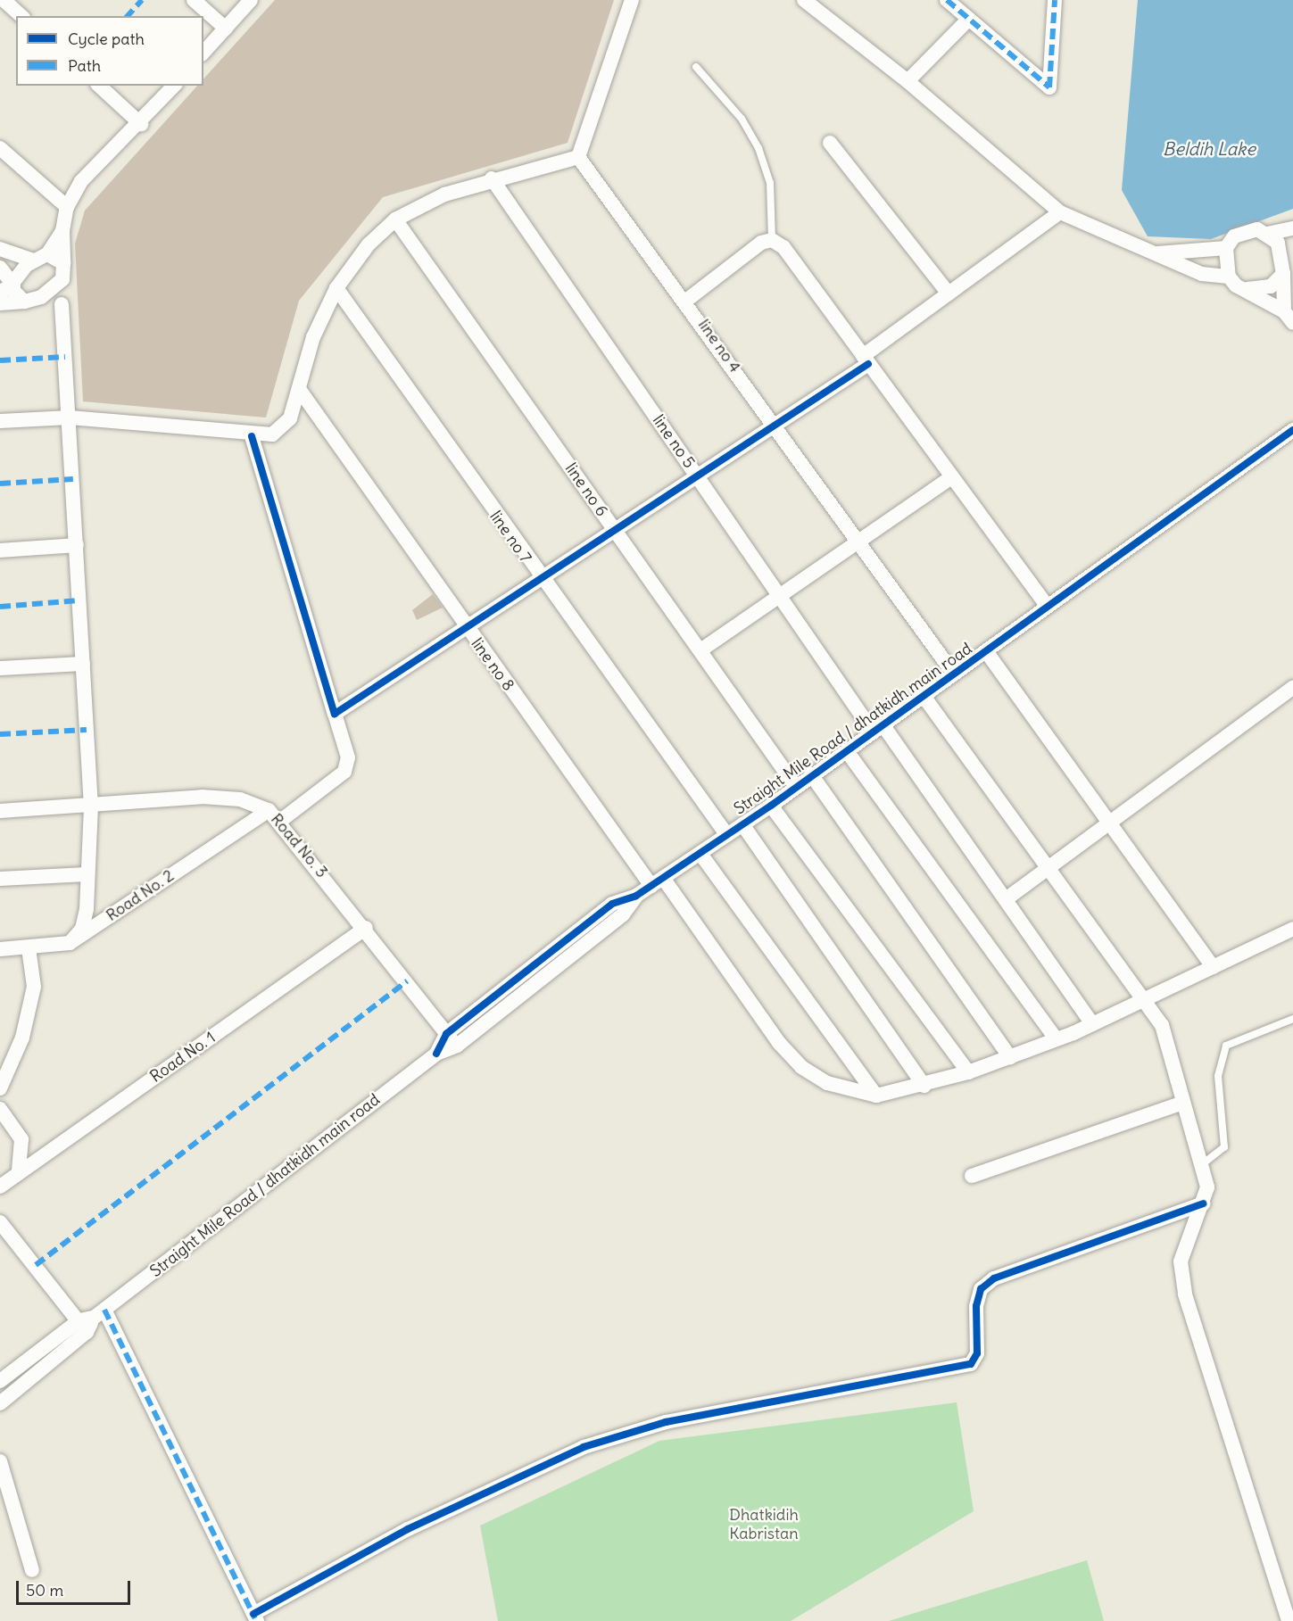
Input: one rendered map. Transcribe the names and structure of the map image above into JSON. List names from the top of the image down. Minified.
{"streets":{"street":["line no 4","line no 5","line no 6","line no 7","line no 8","Straight Mile Road / dhatkidh main road","Road No. 3","Road No. 2","Road No. 1"]},"crossings":[["line no 4","Straight Mile Road / dhatkidh main road"],["line no 5","Straight Mile Road / dhatkidh main road"],["line no 6","Straight Mile Road / dhatkidh main road"],["line no 7","Straight Mile Road / dhatkidh main road"],["line no 8","Straight Mile Road / dhatkidh main road"],["Straight Mile Road / dhatkidh main road","Road No. 3"],["Road No. 3","Road No. 2"],["Road No. 3","Road No. 1"]],"water":["Beldih Lake"],"parks":["Dhatkidih Kabristan"],"legend":["Cycle path","Path"],"scale_bar":"50 m"}
